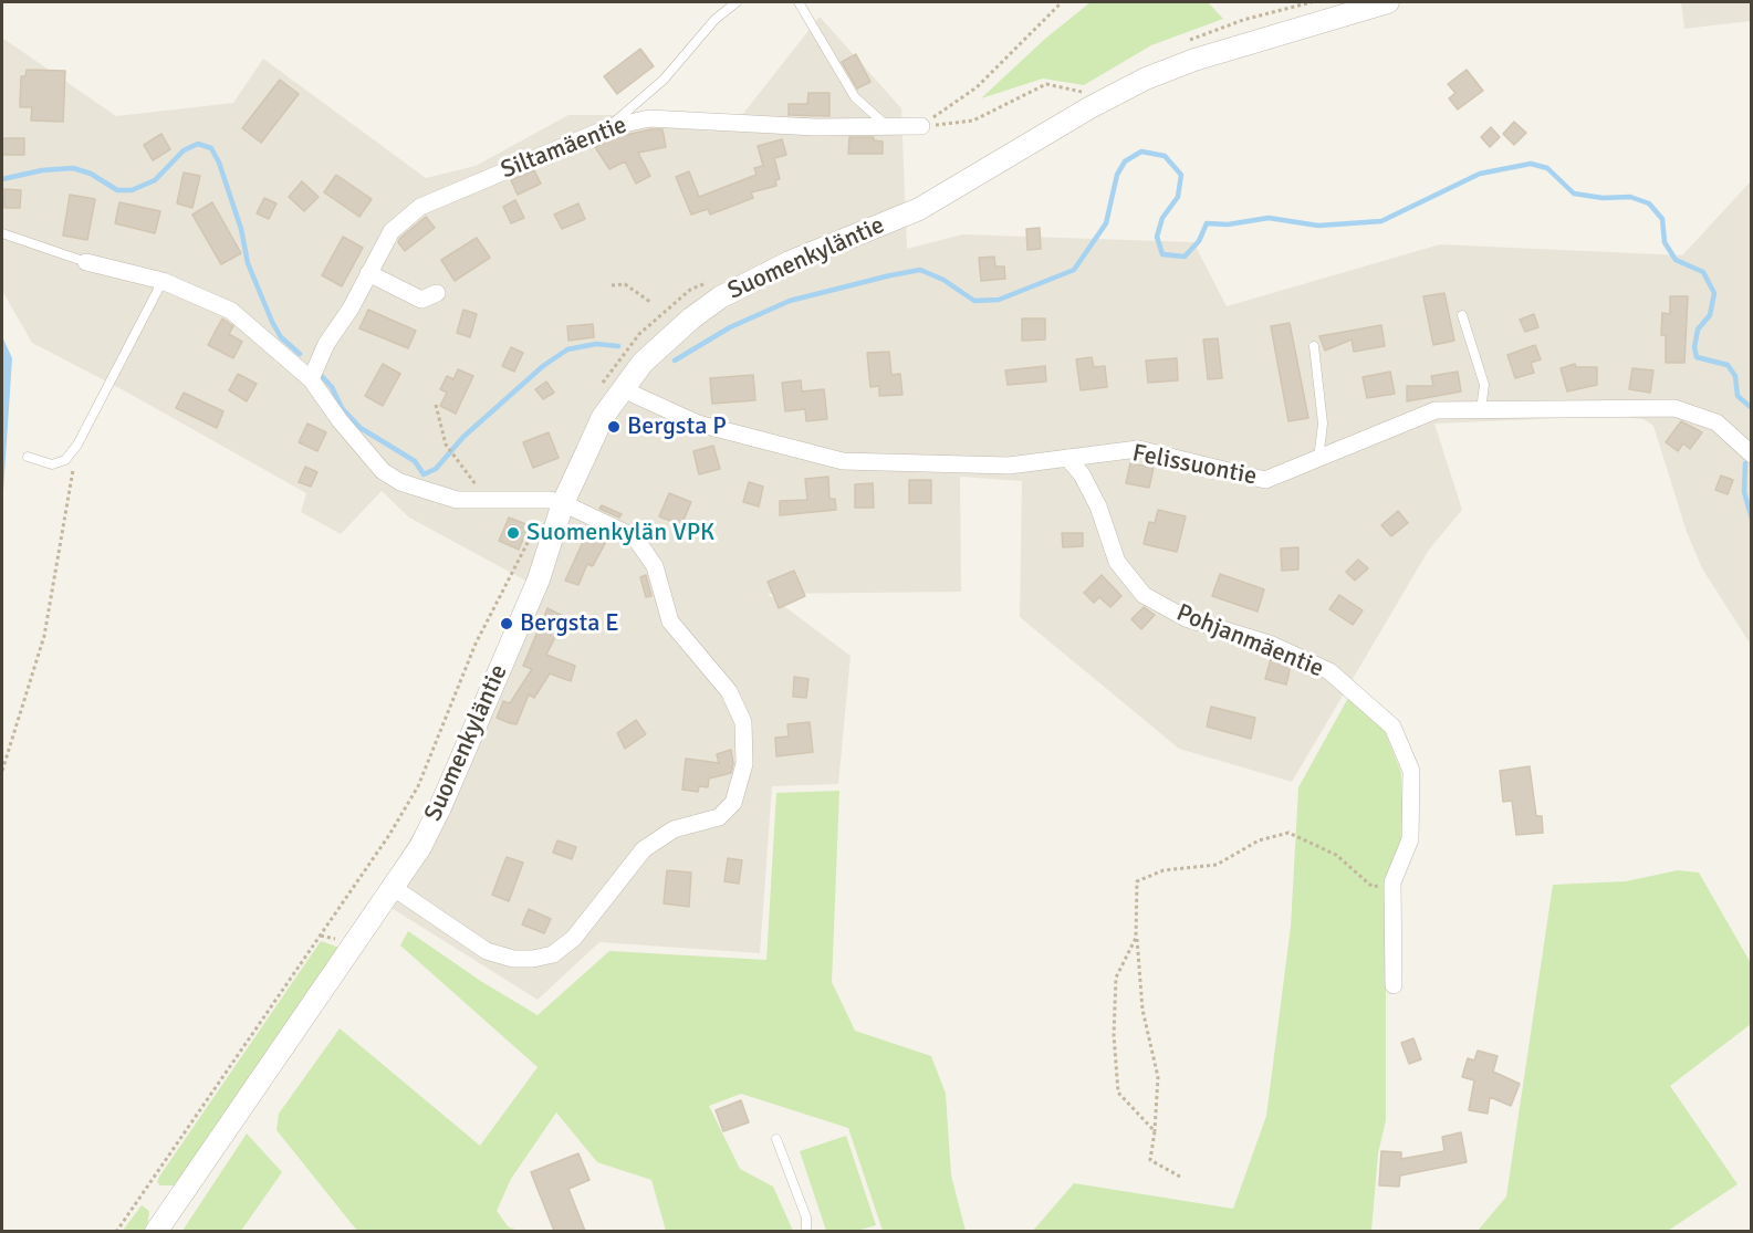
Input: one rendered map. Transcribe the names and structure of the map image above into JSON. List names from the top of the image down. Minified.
{"streets":{"street":["Siltamäentie","Suomenkyläntie","Felissuontie","Pohjanmäentie"]},"crossings":[["Suomenkyläntie","Felissuontie"],["Felissuontie","Pohjanmäentie"]],"places":["Bergsta P","Suomenkylän VPK","Bergsta E"]}
